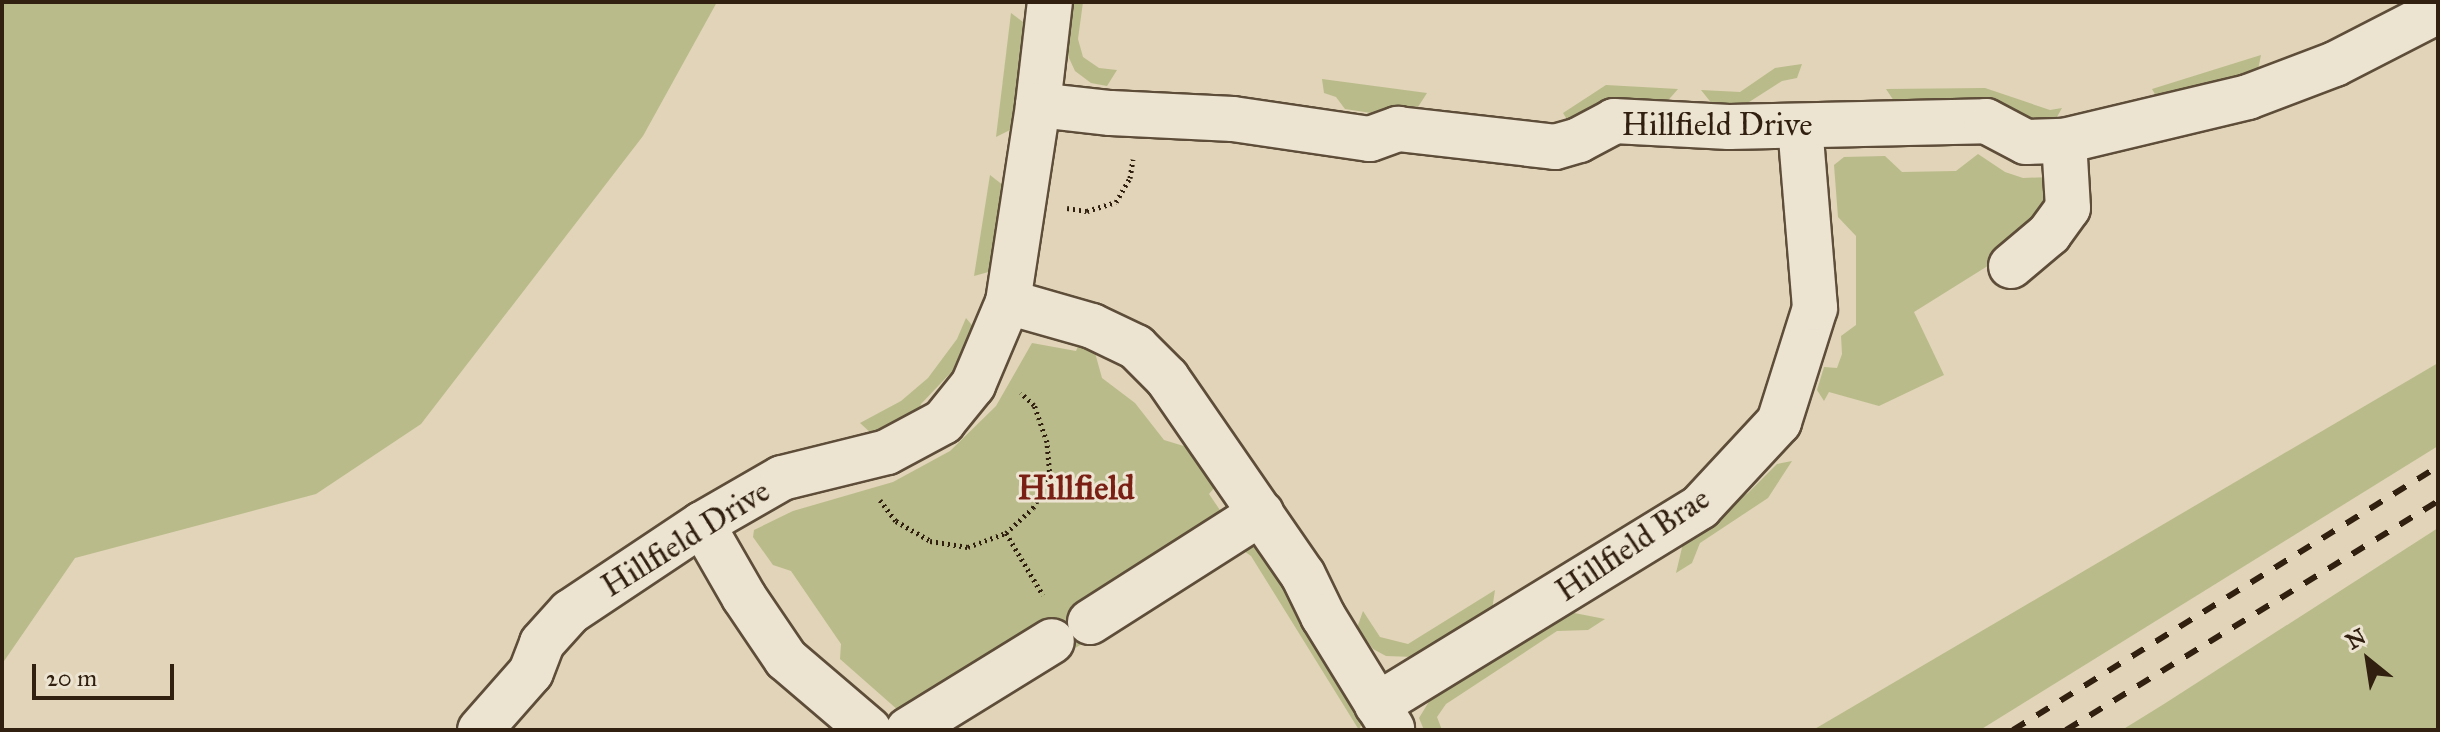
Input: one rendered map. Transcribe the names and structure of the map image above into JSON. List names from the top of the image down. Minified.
{"streets":{"street":["Hillfield Drive","Hillfield Brae"]},"crossings":[["Hillfield Drive","Hillfield Brae"]],"districts":["Hillfield"],"scale_bar":"20 m","north":"top left"}
